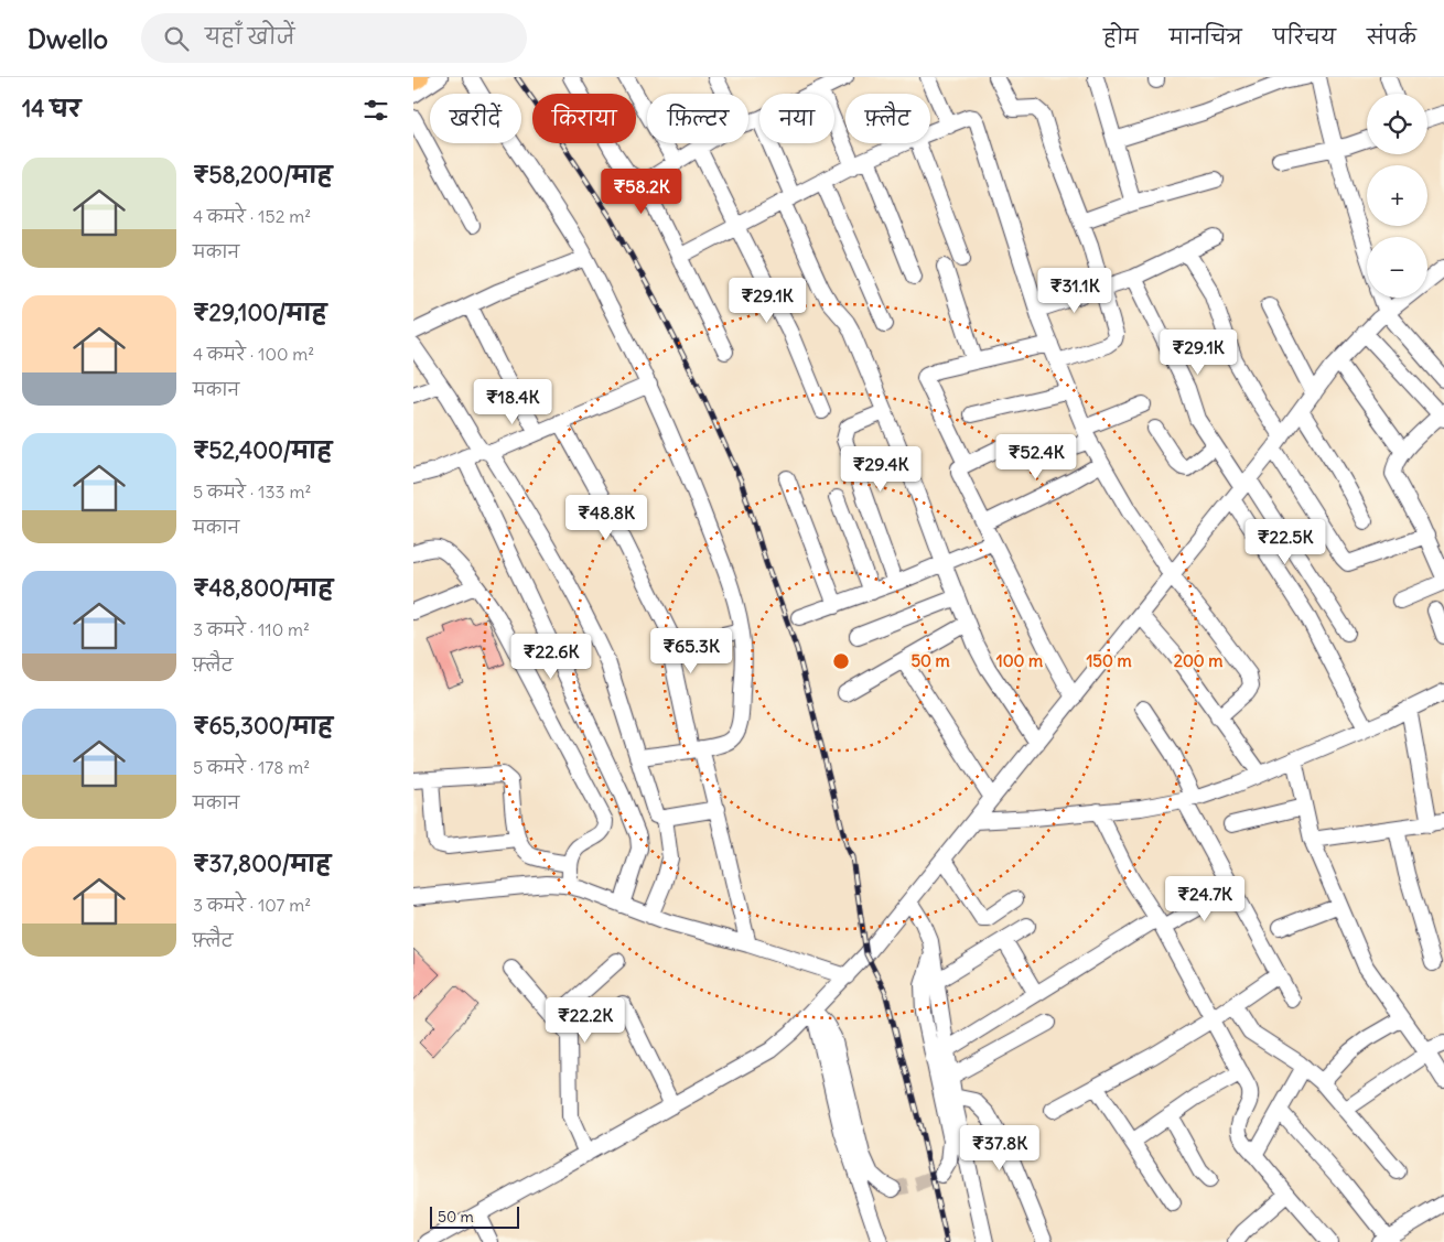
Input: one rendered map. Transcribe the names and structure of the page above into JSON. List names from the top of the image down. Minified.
{"scale_bar":"50 m","page":{"header":"Dwello","search":"यहाँ खोजें","nav":["होम","मानचित्र","परिचय","संपर्क"],"heading":"14 घर","map_buttons":["+","−"],"chip":["खरीदें","किराया","फ़िल्टर","नया","फ़्लैट"],"list":[{"name":"₹58,200/माह","note":"4 कमरे · 152 m² · मकान"},{"name":"₹29,100/माह","note":"4 कमरे · 100 m² · मकान"},{"name":"₹52,400/माह","note":"5 कमरे · 133 m² · मकान"},{"name":"₹48,800/माह","note":"3 कमरे · 110 m² · फ़्लैट"},{"name":"₹65,300/माह","note":"5 कमरे · 178 m² · मकान"},{"name":"₹37,800/माह","note":"3 कमरे · 107 m² · फ़्लैट"}],"price":["₹58.2K","₹31.1K","₹29.1K","₹29.1K","₹18.4K","₹52.4K","₹29.4K","₹48.8K","₹22.5K","₹65.3K","₹22.6K","₹24.7K","₹22.2K","₹37.8K"],"scale":"50 m"},"rings":["50 m","100 m","150 m","200 m"]}
